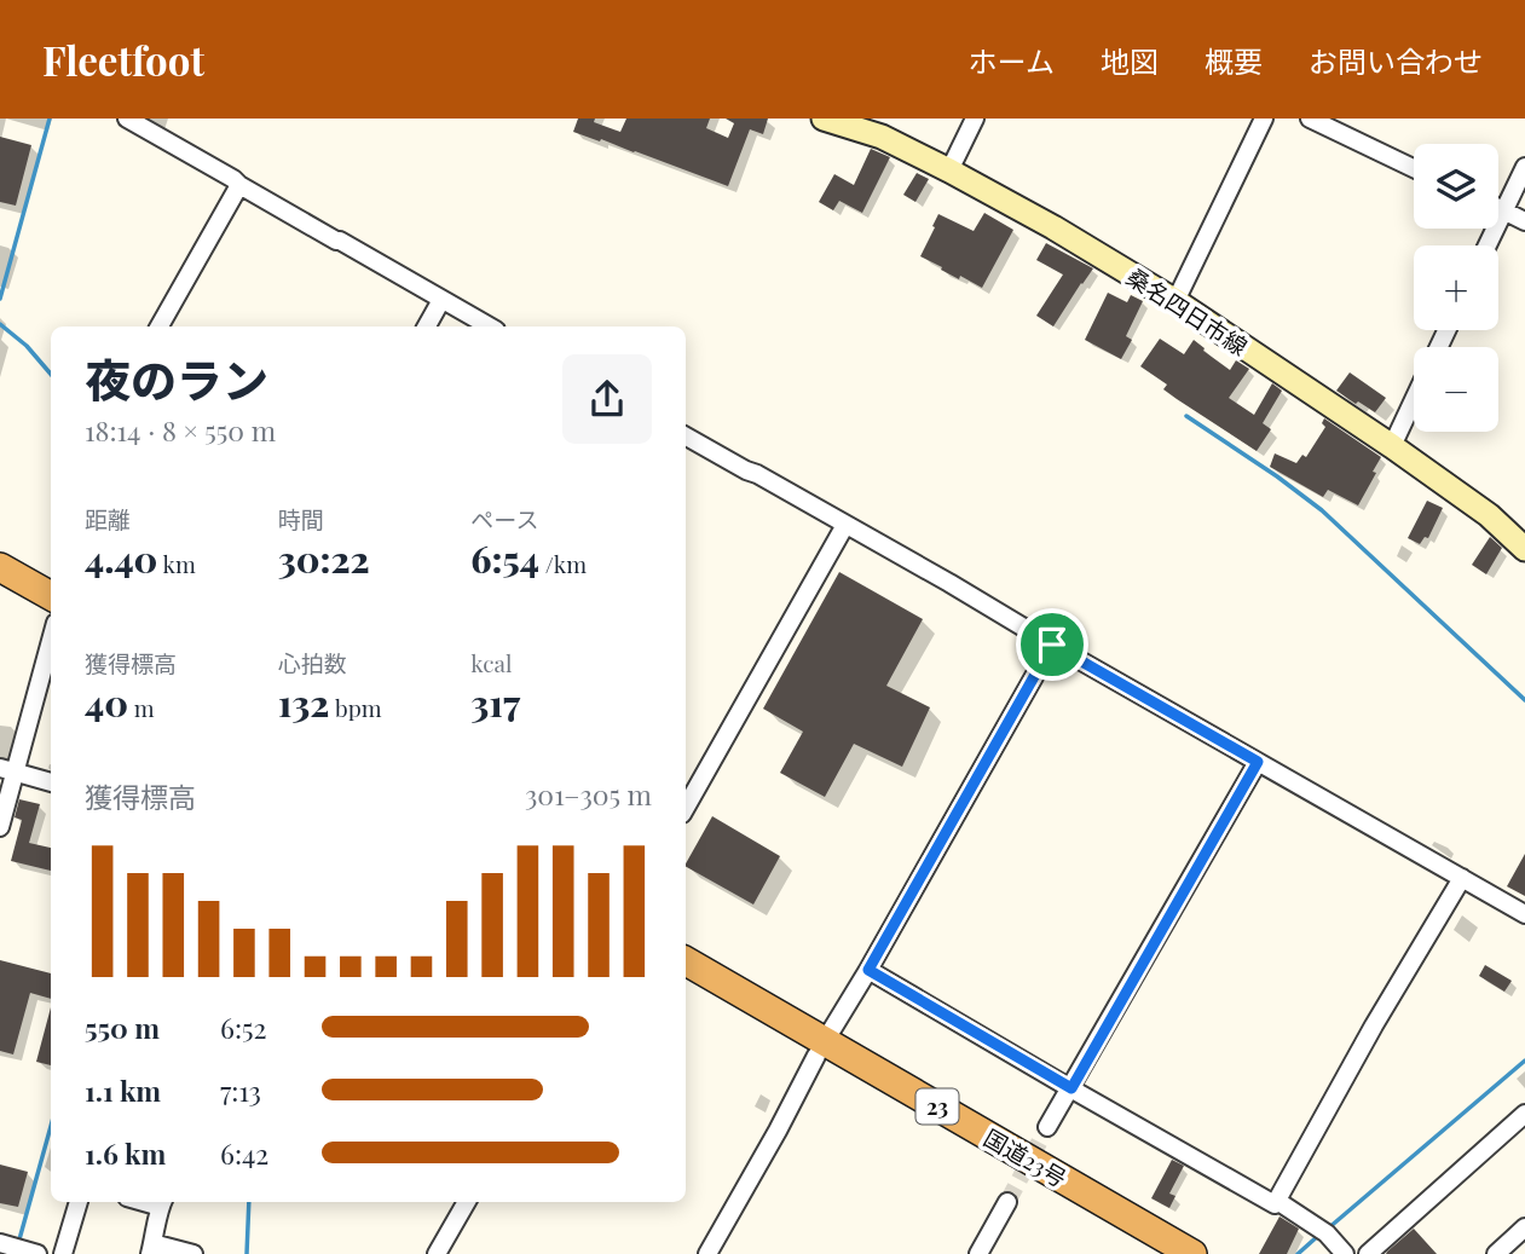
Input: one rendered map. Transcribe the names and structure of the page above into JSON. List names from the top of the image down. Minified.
{"streets":{"highway":["23","国道23号"],"main road":["桑名四日市線"]},"page":{"header":"Fleetfoot","nav":["ホーム","地図","概要","お問い合わせ"],"map_buttons":["+","−"],"heading":["夜のラン","18:14 · 8 × 550 m"],"stats":[["距離","4.40 km"],["時間","30:22"],["ペース","6:54 /km"],["獲得標高","40 m"],["心拍数","132 bpm"],["kcal","317"]],"chart":["獲得標高","301–305 m"],"list":[{"name":"550 m","note":"6:52"},{"name":"1.1 km","note":"7:13"},{"name":"1.6 km","note":"6:42"}]}}
